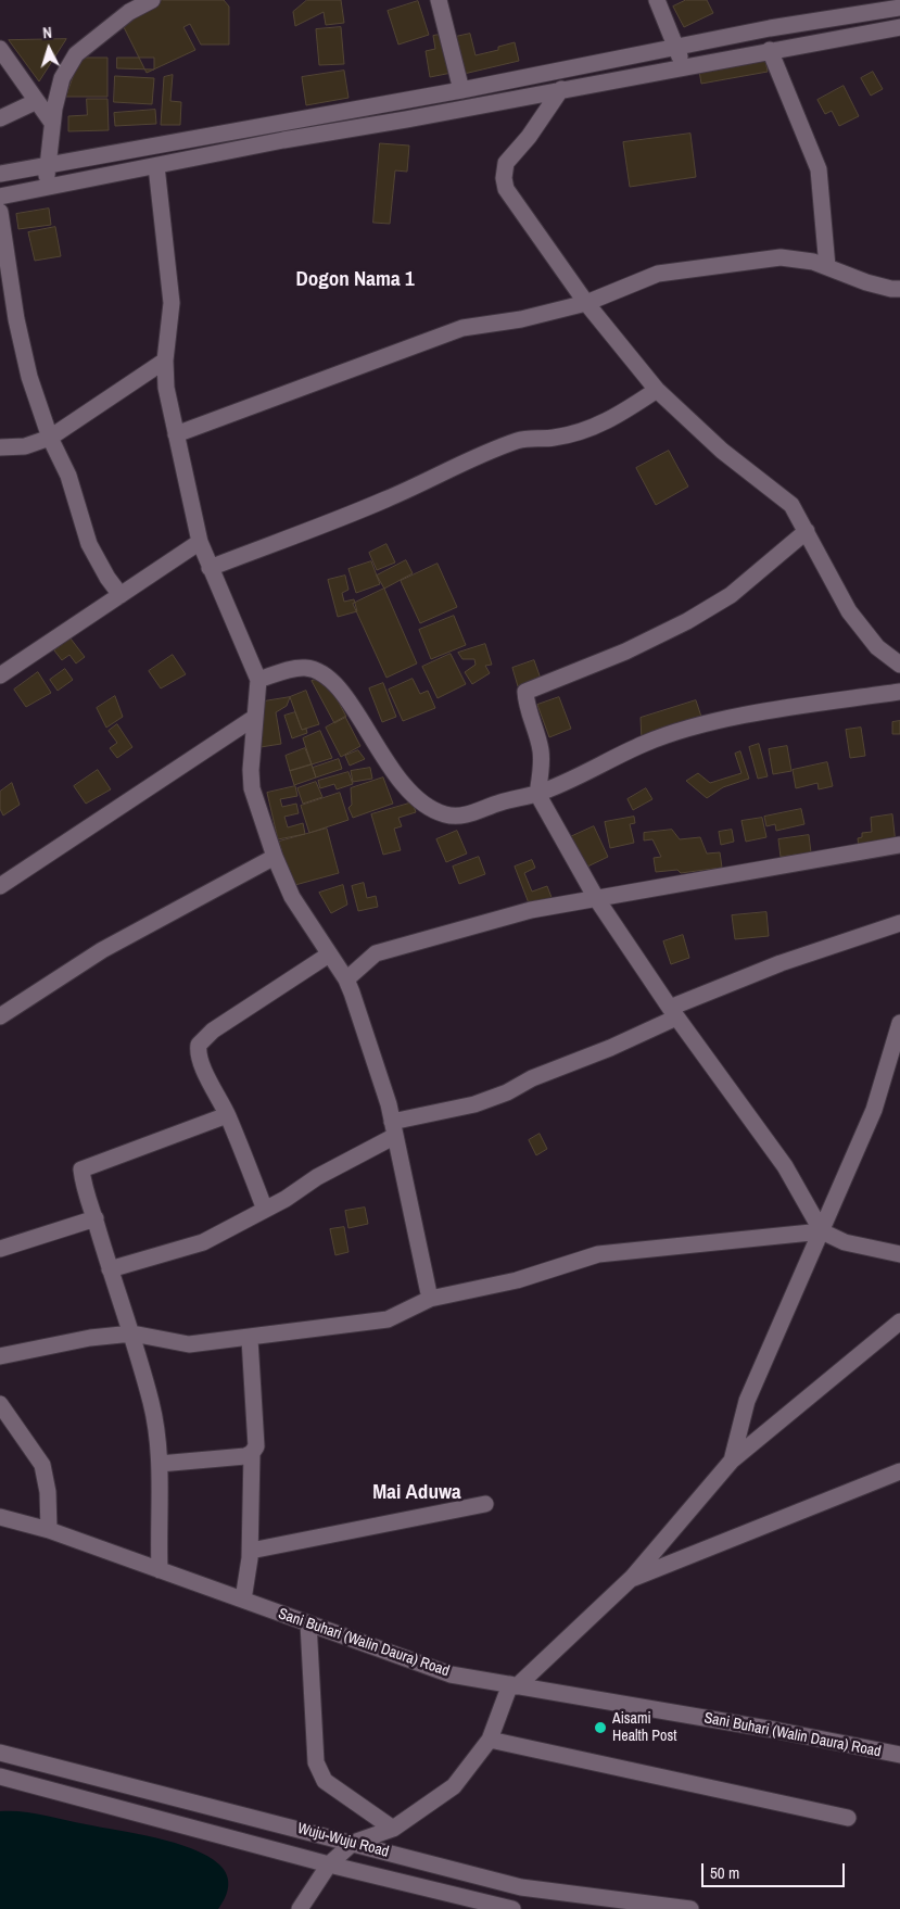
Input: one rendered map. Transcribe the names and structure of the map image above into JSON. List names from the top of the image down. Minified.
{"streets":{"street":["Sani Buhari (Walin Daura) Road","Wuju-Wuju Road"]},"districts":["Dogon Nama 1","Mai Aduwa"],"places":["Aisami Health Post"],"scale_bar":"50 m","north":"top"}
